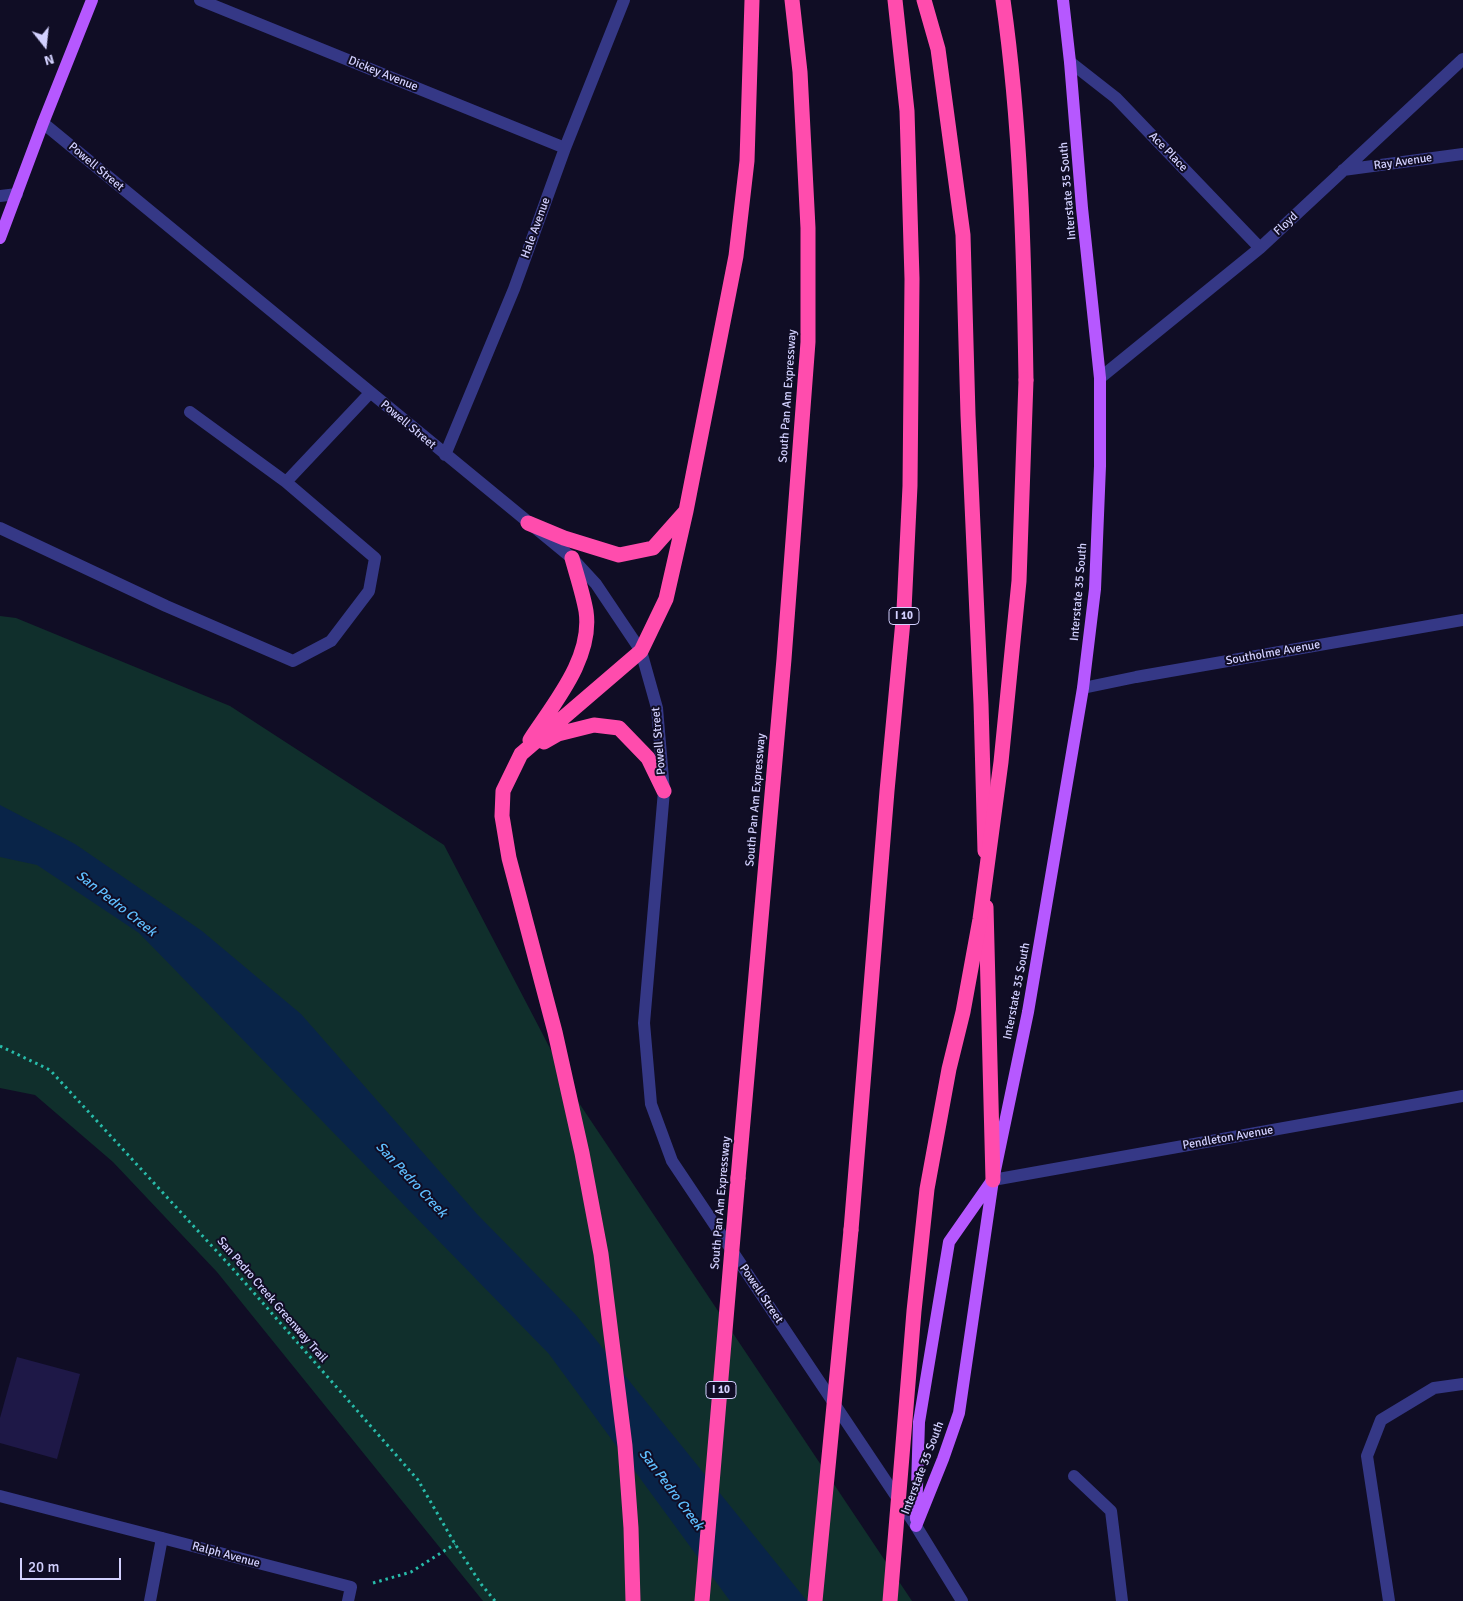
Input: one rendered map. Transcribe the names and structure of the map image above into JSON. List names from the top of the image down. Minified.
{"streets":{"highway":["South Pan Am Expressway","I 10"],"main road":["Interstate 35 South"],"street":["Dickey Avenue","Ace Place","Ray Avenue","Powell Street","Floyd","Hale Avenue","Southolme Avenue","Pendleton Avenue","Ralph Avenue"],"path":["San Pedro Creek Greenway Trail"]},"crossings":[["Dickey Avenue","Hale Avenue"],["Ace Place","Interstate 35 South"],["Ace Place","Floyd"],["Ray Avenue","Floyd"],["Powell Street","Interstate 35 South"],["Powell Street","Hale Avenue"],["Interstate 35 South","Floyd"],["Interstate 35 South","Southolme Avenue"],["Interstate 35 South","Pendleton Avenue"]],"water":["San Pedro Creek"],"scale_bar":"20 m","north":"bottom"}
